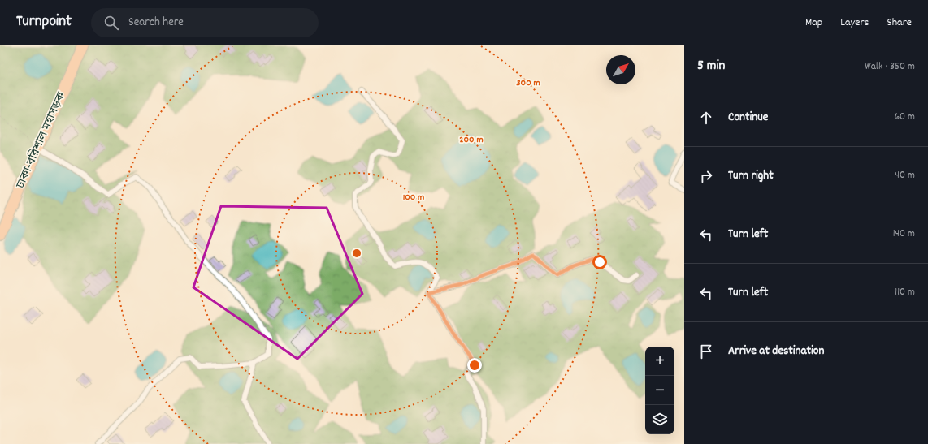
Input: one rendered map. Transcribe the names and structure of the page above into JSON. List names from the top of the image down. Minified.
{"streets":{"highway":["ঢাকা-বরিশাল মহাসড়ক"]},"north":"top right","page":{"header":"Turnpoint","search":"Search here","nav":["Map","Layers","Share"],"heading":["5 min","Walk · 350 m"],"list":[["Continue","60 m"],["Turn right","40 m"],["Turn left","140 m"],["Turn left","110 m"],"Arrive at destination"],"map_buttons":["+","−"]},"rings":["300 m","200 m","100 m"]}
